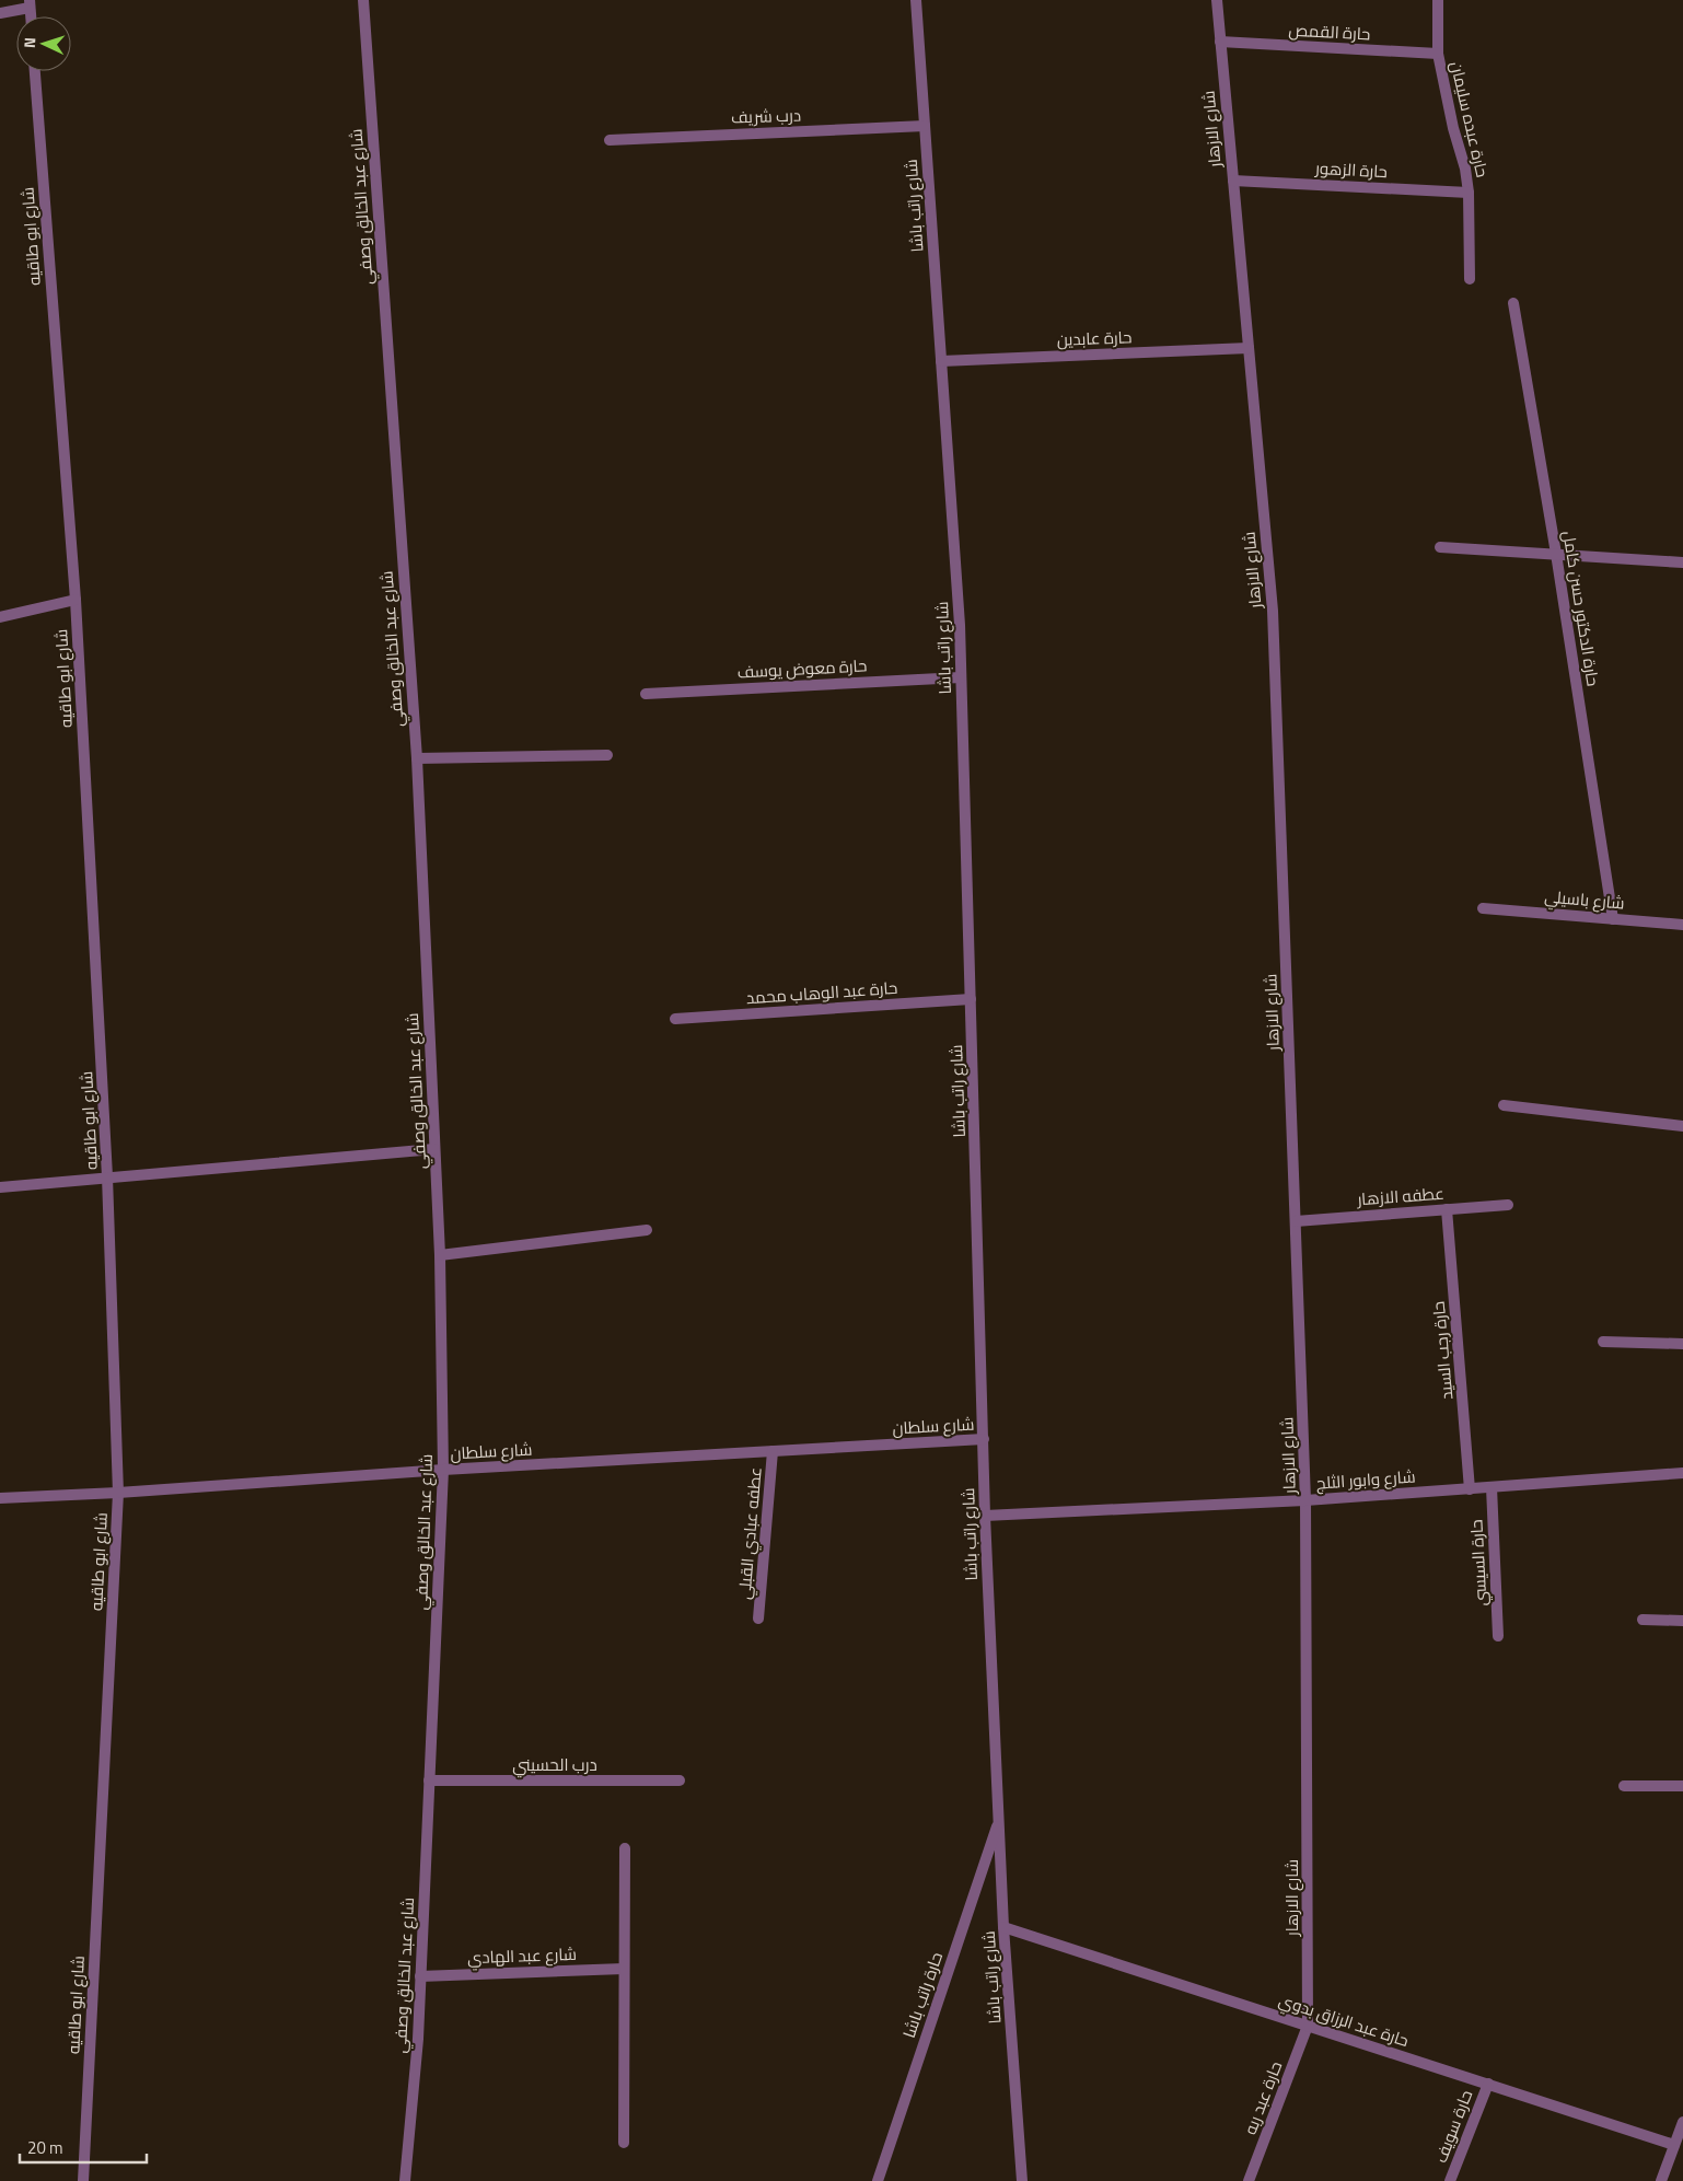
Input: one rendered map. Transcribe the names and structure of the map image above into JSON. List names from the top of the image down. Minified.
{"streets":{"street":["حارة القمص","درب شريف","حارة عبده سليمان","شارع الازهار","حارة الزهور","شارع راتب باشا","شارع عبد الخالق وصفي","شارع ابو طاقيه","حارة عابدين","حارة الدكتور حسن كامل","حارة معوض يوسف","شارع باسيلي","حارة عبد الوهاب محمد","عطفه الازهار","حارة رجب السيد","شارع سلطان","شارع وابور الثلج","عطفه عبادي القبلي","حارة السيسي","درب الحسيني","شارع عبد الهادي","حارة راتب باشا","حارة عبد الرزاق بدوي","حارة عبد ربه","حارة سويف"]},"crossings":[["حارة القمص","حارة عبده سليمان"],["حارة القمص","شارع الازهار"],["درب شريف","شارع راتب باشا"],["حارة عبده سليمان","حارة الزهور"],["شارع الازهار","حارة الزهور"],["شارع الازهار","حارة عابدين"],["شارع الازهار","عطفه الازهار"],["شارع الازهار","شارع وابور الثلج"],["شارع الازهار","حارة عبد الرزاق بدوي"],["شارع الازهار","حارة عبد ربه"],["شارع راتب باشا","حارة عابدين"],["شارع راتب باشا","حارة معوض يوسف"],["شارع راتب باشا","حارة عبد الوهاب محمد"],["شارع راتب باشا","شارع سلطان"],["شارع راتب باشا","شارع وابور الثلج"],["شارع راتب باشا","حارة راتب باشا"],["شارع راتب باشا","حارة عبد الرزاق بدوي"],["شارع عبد الخالق وصفي","شارع سلطان"],["شارع عبد الخالق وصفي","درب الحسيني"],["شارع عبد الخالق وصفي","شارع عبد الهادي"],["شارع ابو طاقيه","شارع سلطان"],["حارة الدكتور حسن كامل","شارع باسيلي"],["عطفه الازهار","حارة رجب السيد"],["حارة رجب السيد","شارع وابور الثلج"],["شارع سلطان","عطفه عبادي القبلي"],["شارع وابور الثلج","حارة السيسي"],["حارة عبد الرزاق بدوي","حارة عبد ربه"],["حارة عبد الرزاق بدوي","حارة سويف"]],"scale_bar":"20 m","north":"left"}
